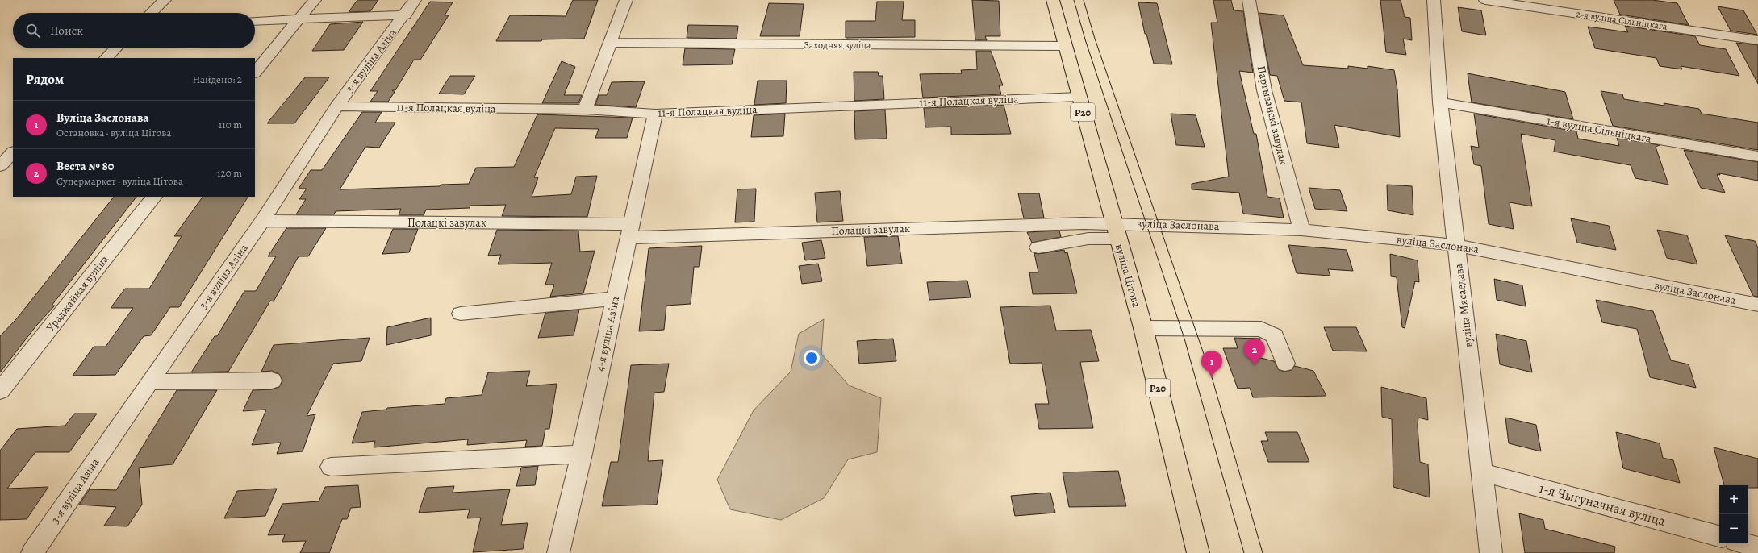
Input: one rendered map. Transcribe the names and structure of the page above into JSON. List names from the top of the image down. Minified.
{"streets":{"main road":["Р20","вуліца Цітова"],"street":["2-я вуліца Сільніцкага","Заходняя вуліца","3-я вуліца Азіна","11-я Полацкая вуліца","Партызанскі завулак","1-я вуліца Сільніцкага","Полацкі завулак","вуліца Заслонава","Ураджайная вуліца","вуліца Мясаедава","4-я вуліца Азіна","1-я Чыгуначная вуліца"]},"crossings":[["Заходняя вуліца","вуліца Цітова"],["3-я вуліца Азіна","11-я Полацкая вуліца"],["3-я вуліца Азіна","Полацкі завулак"],["11-я Полацкая вуліца","вуліца Цітова"],["11-я Полацкая вуліца","4-я вуліца Азіна"],["Партызанскі завулак","вуліца Заслонава"],["1-я вуліца Сільніцкага","вуліца Мясаедава"],["Полацкі завулак","вуліца Заслонава"],["Полацкі завулак","вуліца Цітова"],["Полацкі завулак","4-я вуліца Азіна"],["вуліца Заслонава","вуліца Цітова"],["вуліца Заслонава","вуліца Мясаедава"],["вуліца Мясаедава","1-я Чыгуначная вуліца"]],"page":{"search":"Поиск","heading":["Рядом","Найдено: 2"],"list":[{"mark":"1","name":"Вуліца Заслонава","note":"Остановка · вуліца Цітова","value":"110 m"},{"mark":"2","name":"Веста № 80","note":"Супермаркет · вуліца Цітова","value":"120 m"}],"pins":["2","1"],"map_buttons":["+","−"]}}
